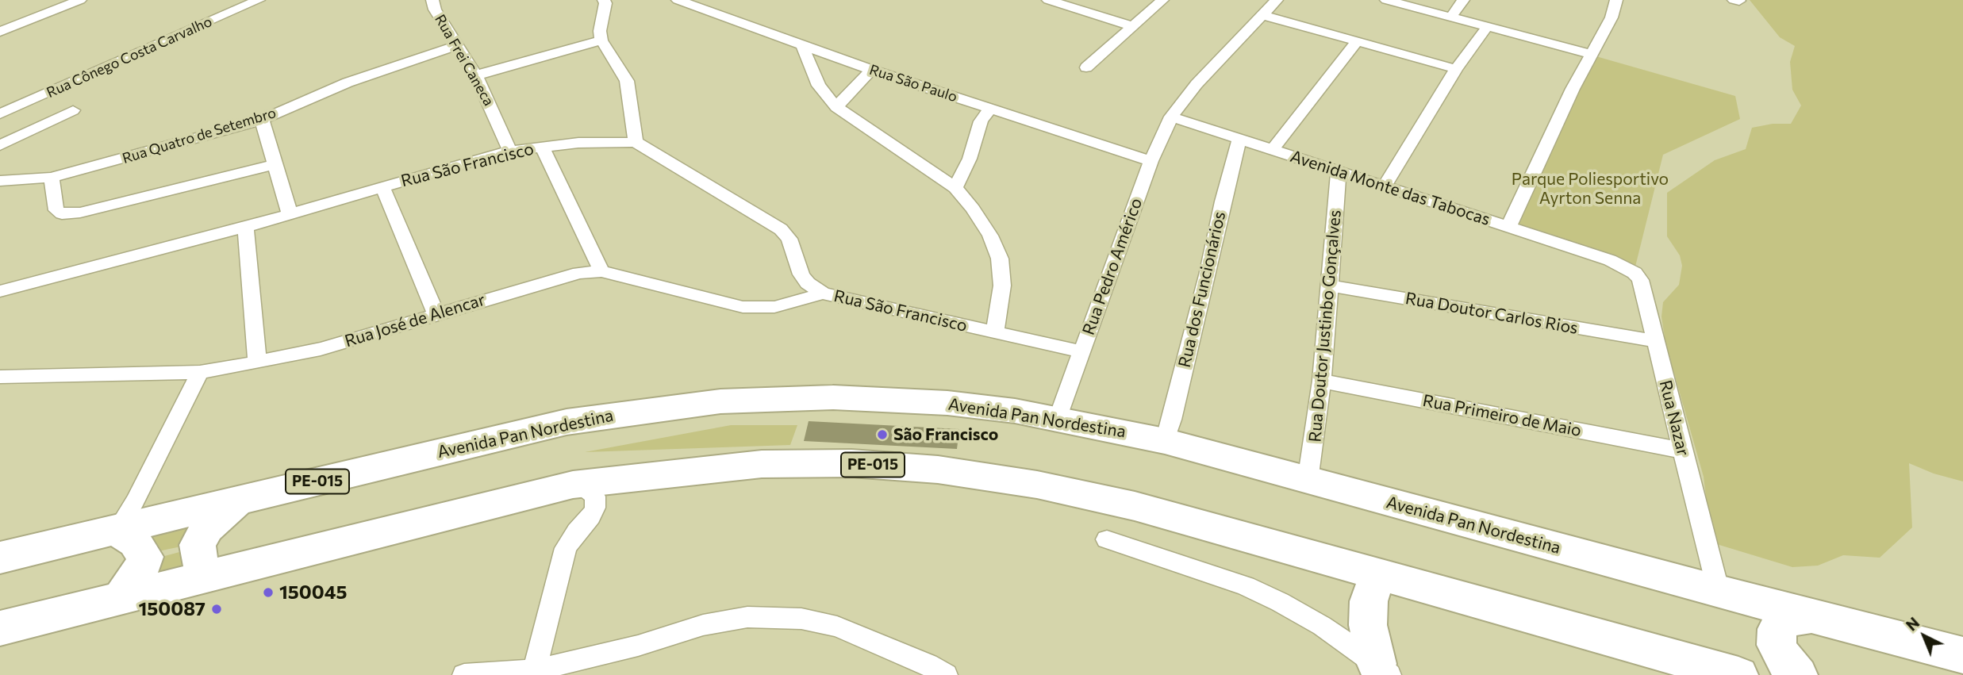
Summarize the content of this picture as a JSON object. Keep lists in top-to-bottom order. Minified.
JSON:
{"streets":{"highway":["Avenida Pan Nordestina","PE-015"],"street":["Rua Cônego Costa Carvalho","Rua Frei Caneca","Rua São Paulo","Rua Quatro de Setembro","Rua São Francisco","Avenida Monte das Tabocas","Rua Pedro Américo","Rua dos Funcionários","Rua Doutor Carlos Rios","Rua José de Alencar","Rua Doutor Justinbo Gonçalves","Rua Primeiro de Maio","Rua Nazar"]},"crossings":[["Rua Frei Caneca","Rua Quatro de Setembro"],["Rua Frei Caneca","Rua São Francisco"],["Rua São Paulo","Rua Pedro Américo"],["Rua São Francisco","Rua Pedro Américo"],["Rua São Francisco","Rua José de Alencar"],["Avenida Monte das Tabocas","Rua Pedro Américo"],["Avenida Monte das Tabocas","Rua dos Funcionários"],["Avenida Monte das Tabocas","Rua Doutor Justinbo Gonçalves"],["Avenida Monte das Tabocas","Rua Nazar"],["Rua Pedro Américo","Avenida Pan Nordestina"],["Rua dos Funcionários","Avenida Pan Nordestina"],["Rua Doutor Carlos Rios","Rua Doutor Justinbo Gonçalves"],["Rua Doutor Carlos Rios","Rua Nazar"],["Rua Doutor Justinbo Gonçalves","Rua Primeiro de Maio"],["Rua Doutor Justinbo Gonçalves","Avenida Pan Nordestina"],["Rua Primeiro de Maio","Rua Nazar"],["Avenida Pan Nordestina","Rua Nazar"]],"parks":["Parque Poliesportivo Ayrton Senna"],"places":["São Francisco","150045","150087"],"north":"top left"}
